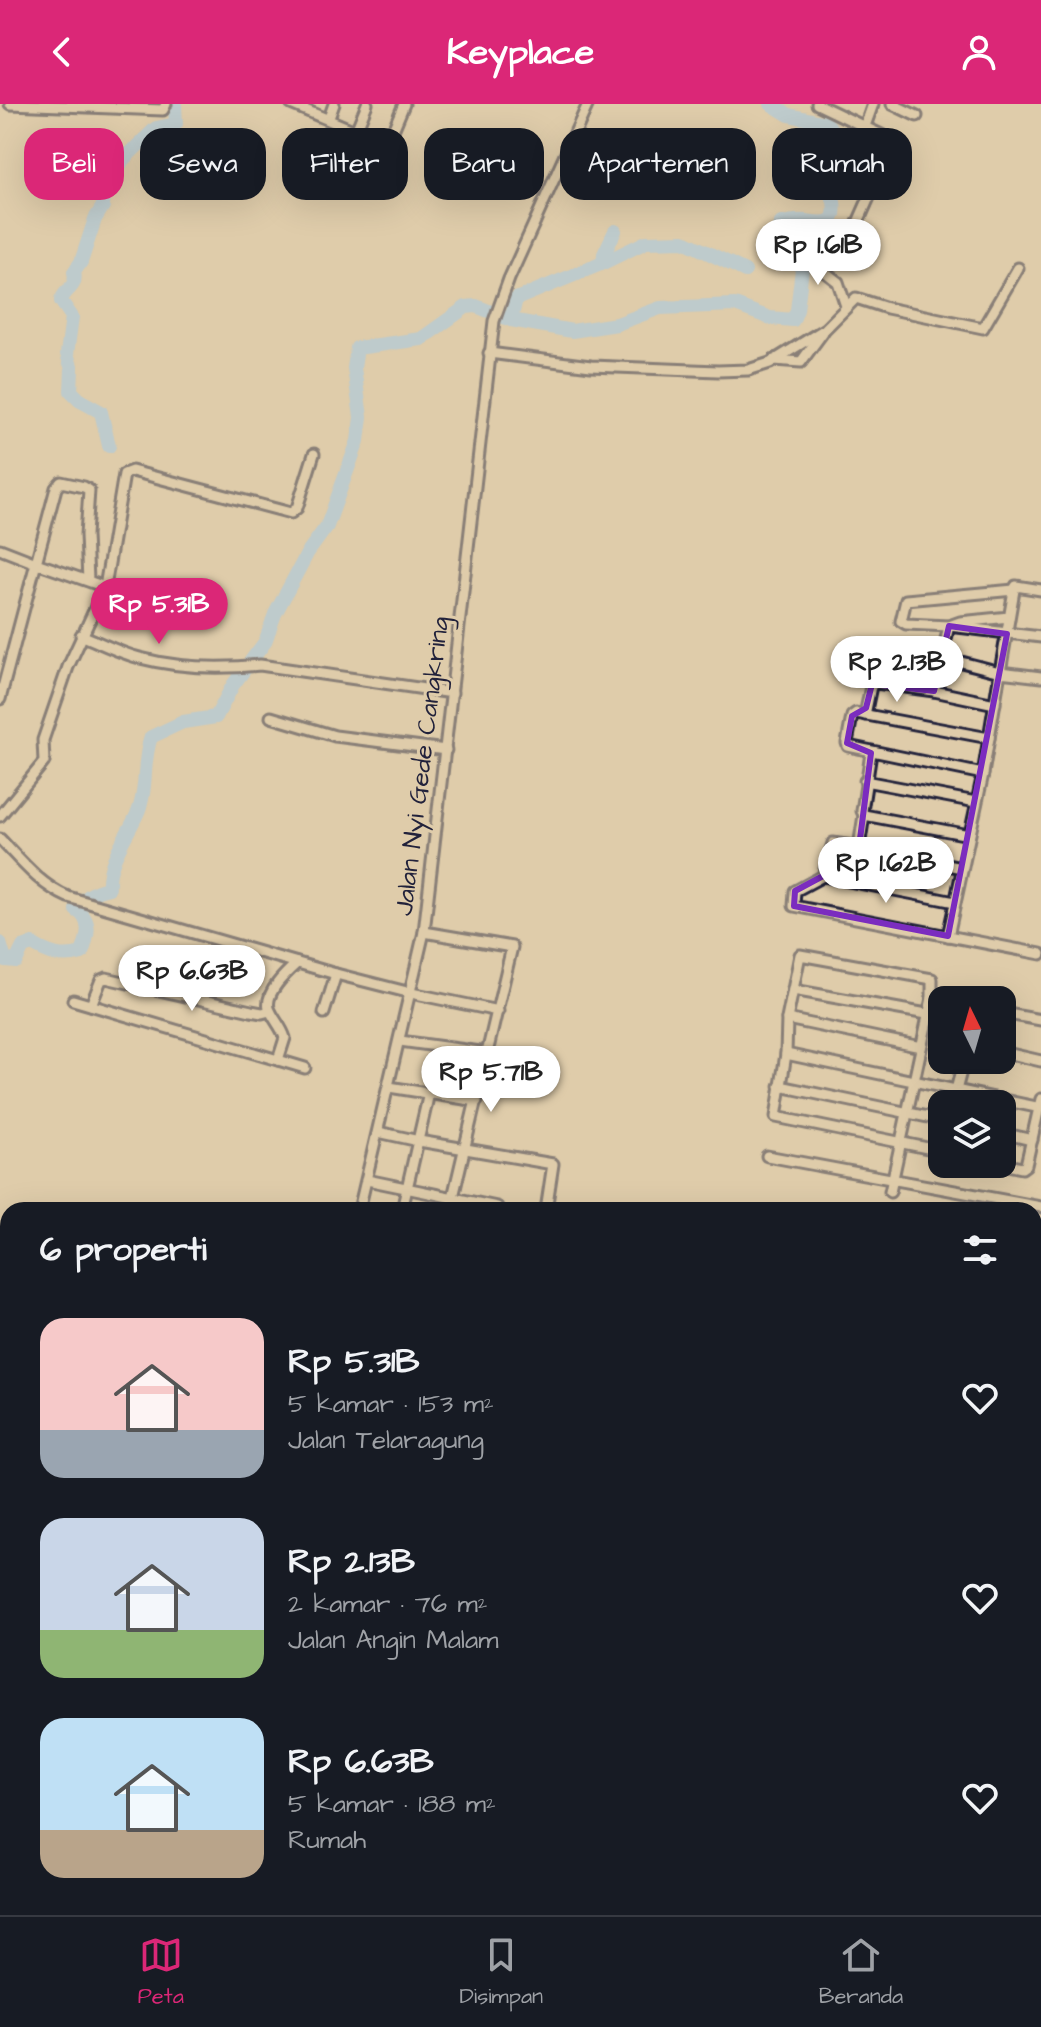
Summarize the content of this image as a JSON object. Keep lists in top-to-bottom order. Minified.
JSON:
{"streets":{"street":["Jalan Nyi Gede Cangkring"]},"north":"top","page":{"header":"Keyplace","chip":["Beli","Sewa","Filter","Baru","Apartemen","Rumah"],"price":["Rp 1.61B","Rp 5.31B","Rp 2.13B","Rp 1.62B","Rp 6.63B","Rp 5.71B"],"heading":"6 properti","list":[{"name":"Rp 5.31B","note":"5 kamar · 153 m² · Jalan Telaragung"},{"name":"Rp 2.13B","note":"2 kamar · 76 m² · Jalan Angin Malam"},{"name":"Rp 6.63B","note":"5 kamar · 188 m² · Rumah"}],"tabs":["Peta","Disimpan","Beranda"]}}
